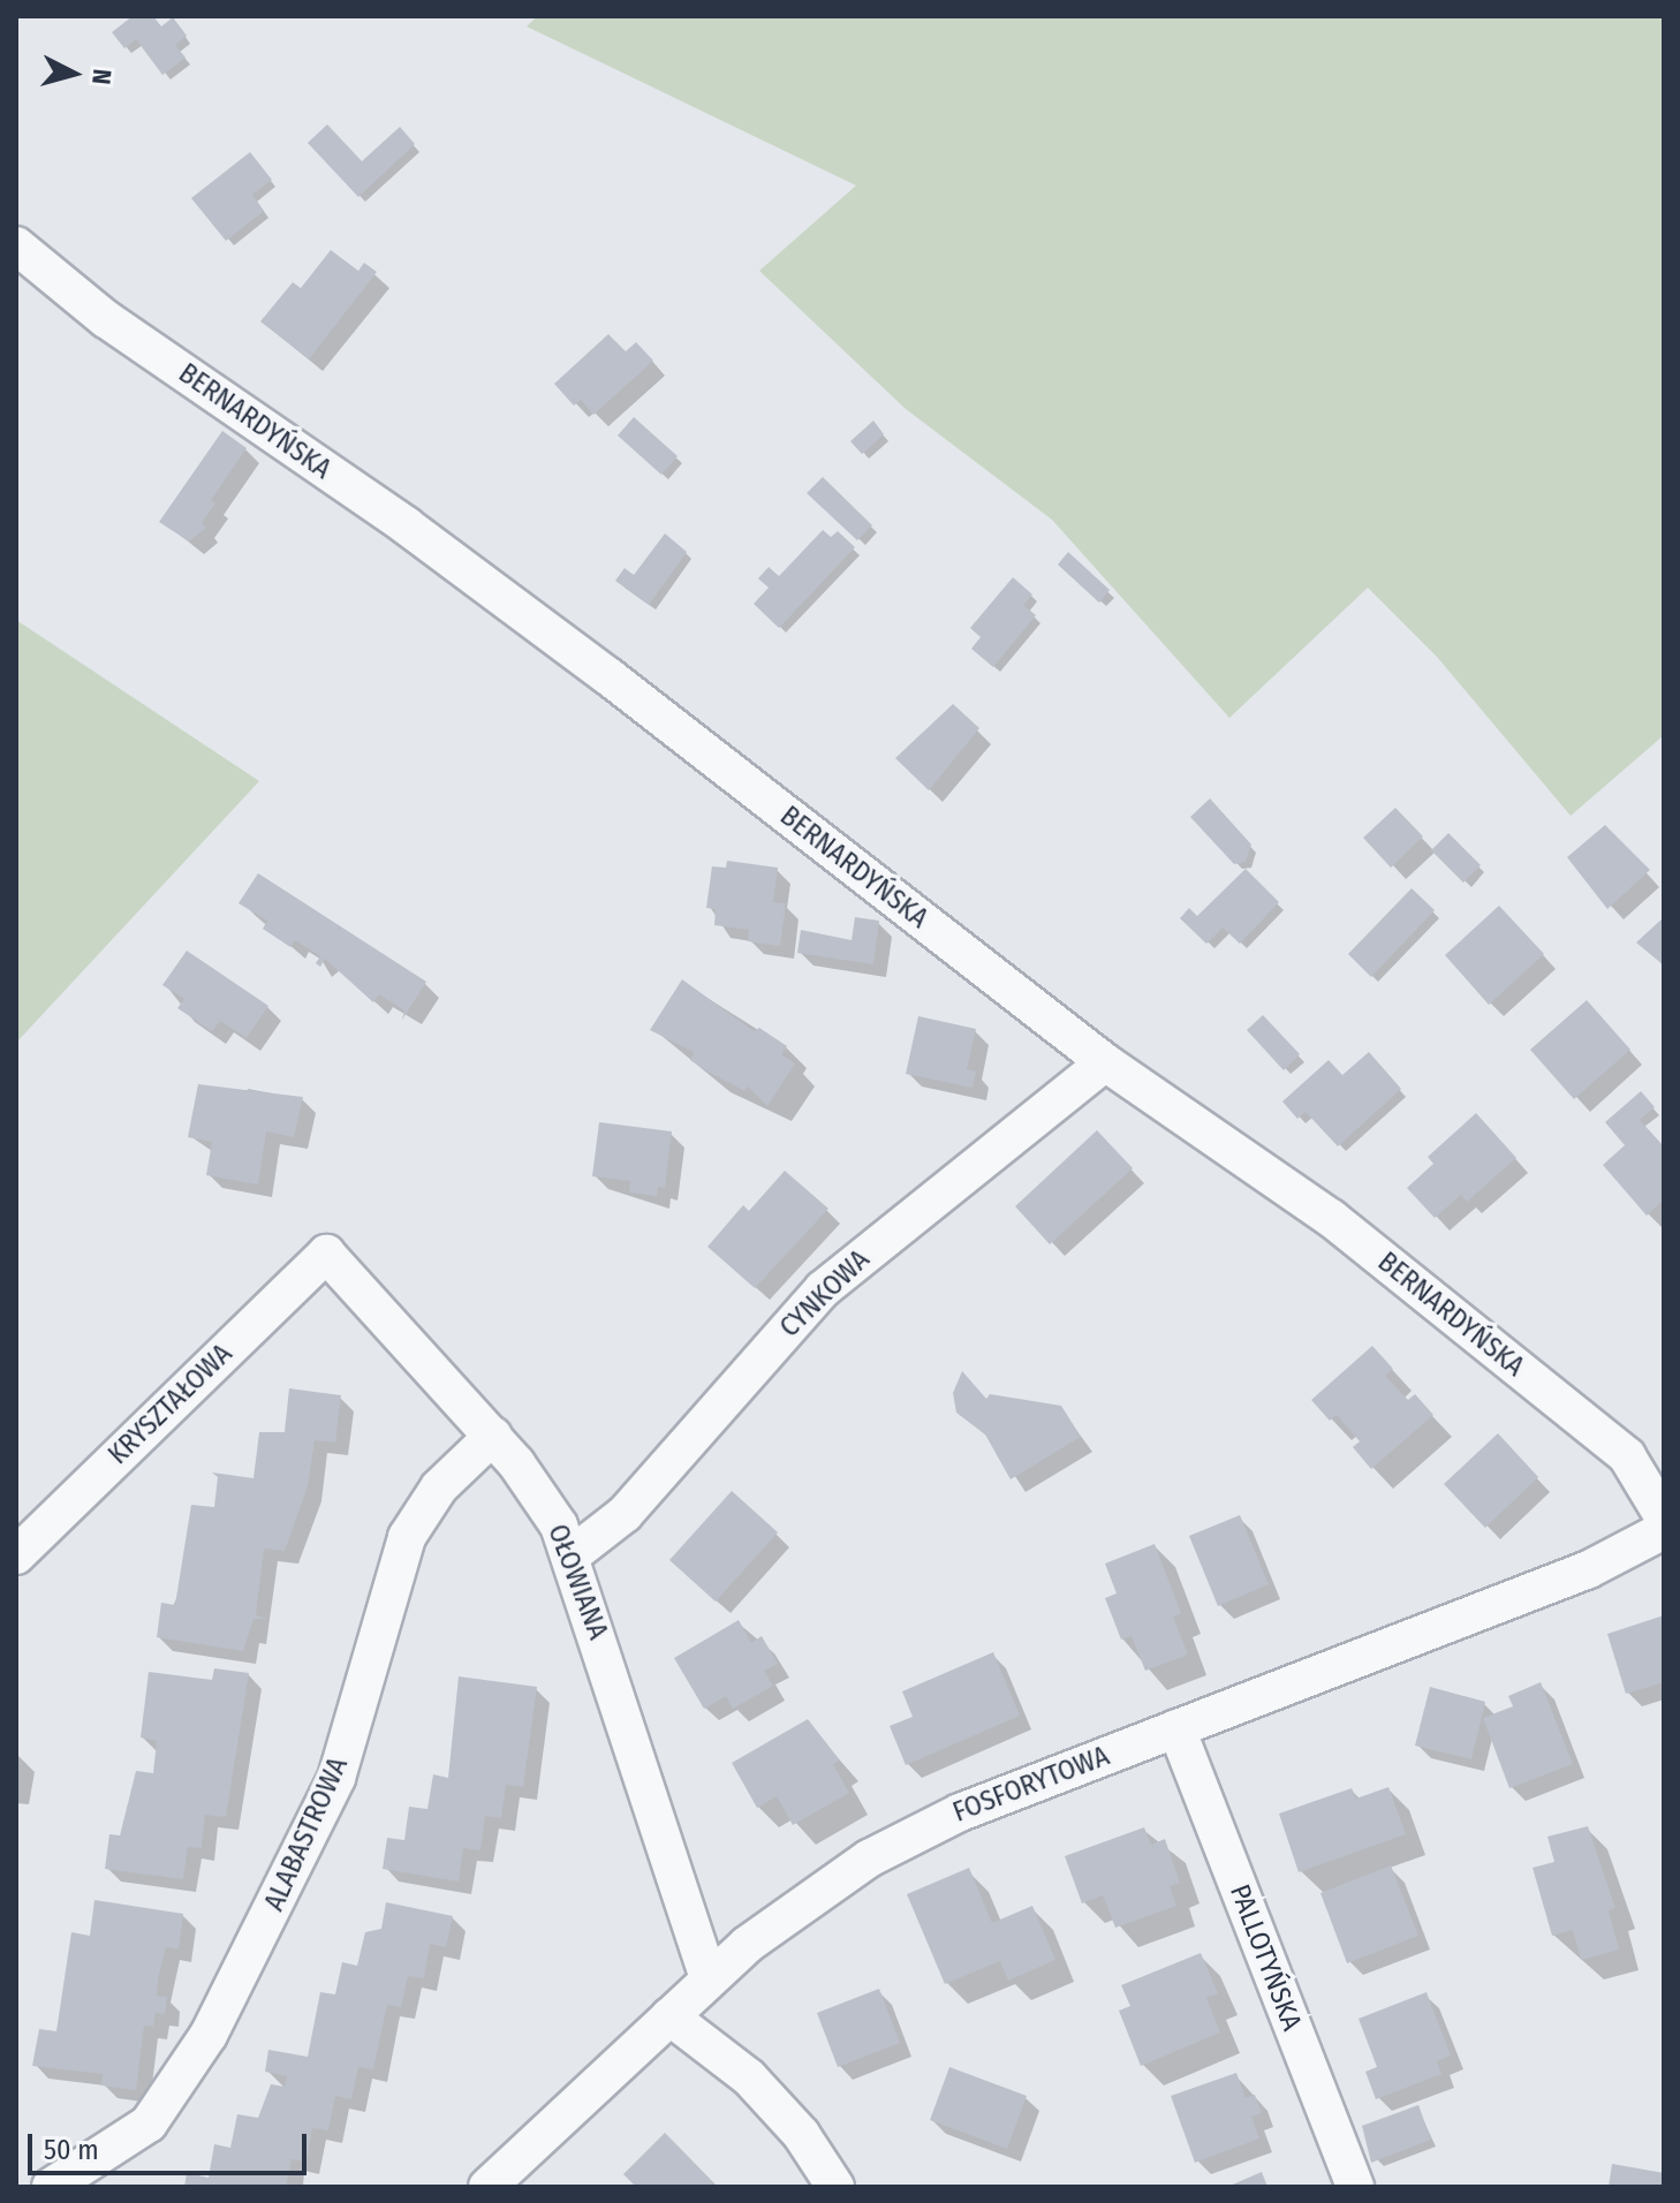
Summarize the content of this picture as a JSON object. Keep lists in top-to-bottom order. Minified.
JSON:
{"streets":{"street":["BERNARDYŃSKA","CYNKOWA","KRYSZTAŁOWA","OŁOWIANA","FOSFORYTOWA","ALABASTROWA","PALLOTYŃSKA"]},"crossings":[["BERNARDYŃSKA","CYNKOWA"],["CYNKOWA","OŁOWIANA"],["KRYSZTAŁOWA","OŁOWIANA"],["OŁOWIANA","FOSFORYTOWA"],["OŁOWIANA","ALABASTROWA"],["FOSFORYTOWA","PALLOTYŃSKA"]],"scale_bar":"50 m","north":"right"}
